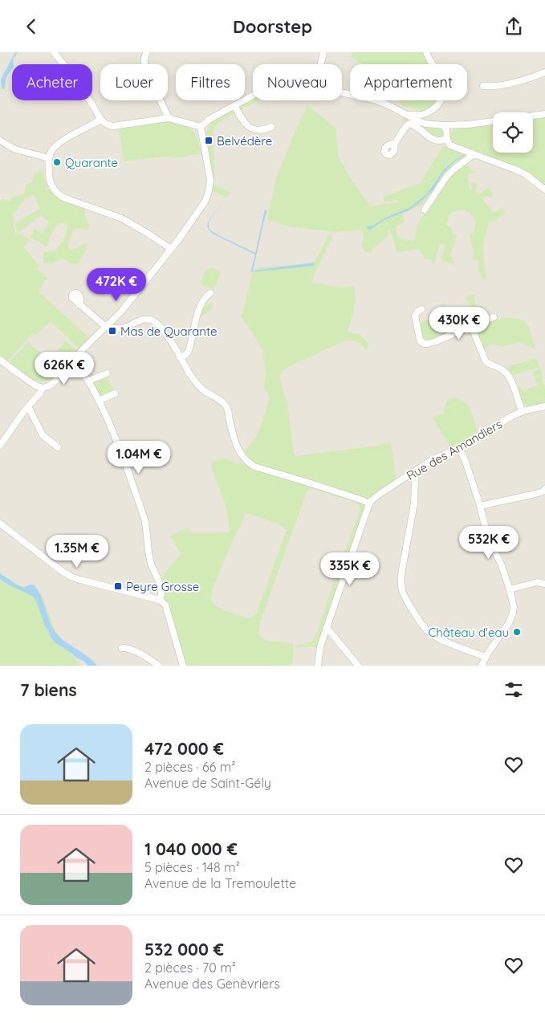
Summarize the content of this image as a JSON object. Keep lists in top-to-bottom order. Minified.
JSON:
{"streets":{"street":["Rue des Amandiers"]},"places":{"transit":["Belvédère","Mas de Quarante","Peyre Grosse"],"other":["Quarante","Château d'eau"]},"page":{"header":"Doorstep","chip":["Acheter","Louer","Filtres","Nouveau","Appartement"],"price":["472K €","430K €","626K €","1.04M €","532K €","1.35M €","335K €"],"heading":"7 biens","list":[{"name":"472 000 €","note":"2 pièces · 66 m² · Avenue de Saint-Gély"},{"name":"1 040 000 €","note":"5 pièces · 148 m² · Avenue de la Tremoulette"},{"name":"532 000 €","note":"2 pièces · 70 m² · Avenue des Genèvriers"}]}}
